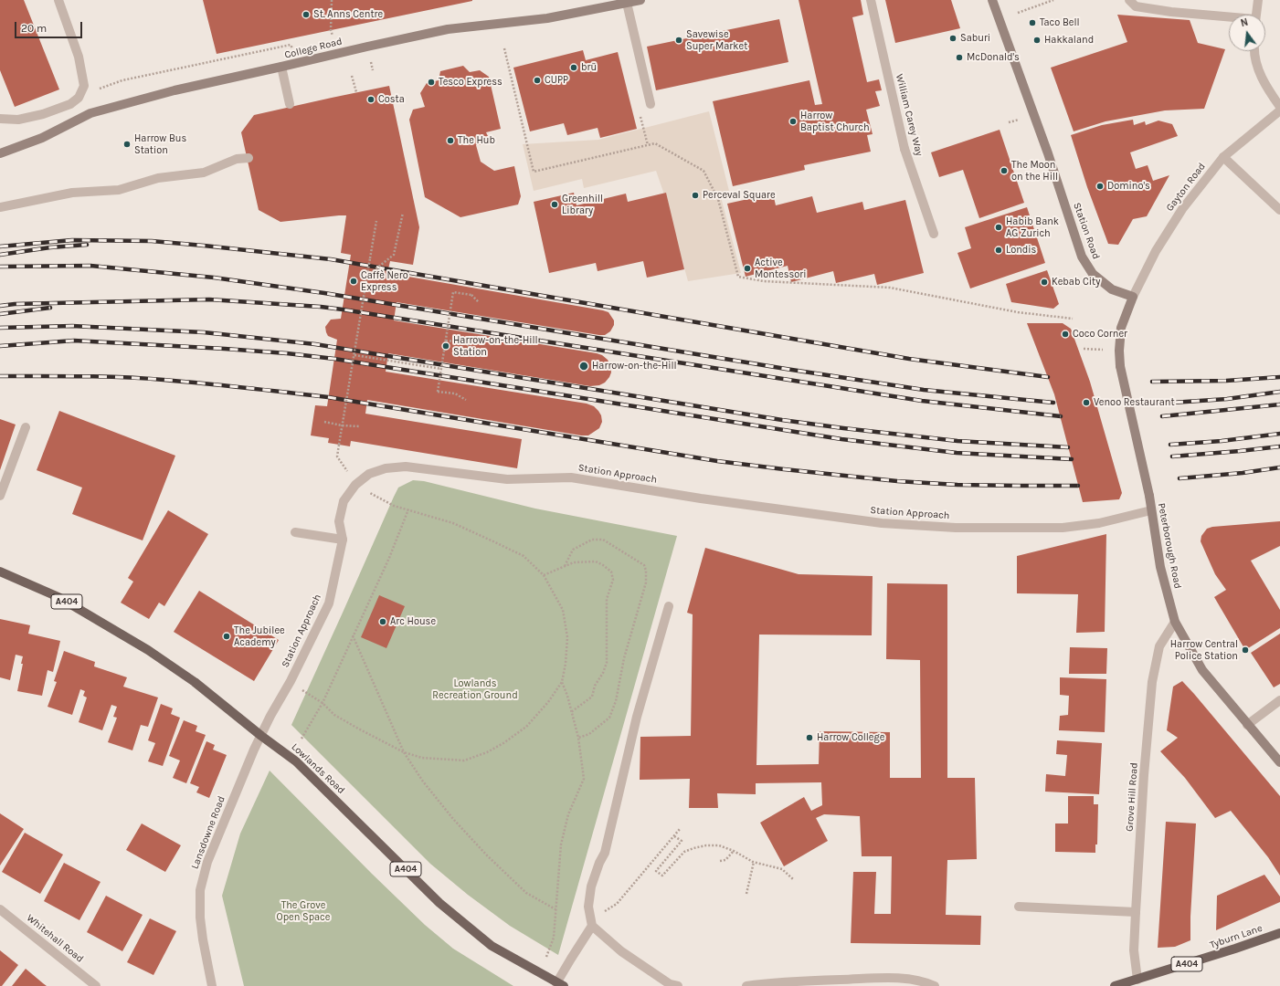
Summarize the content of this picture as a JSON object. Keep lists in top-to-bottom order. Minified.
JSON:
{"streets":{"main road":["College Road","Station Road","Peterborough Road","A404","Lowlands Road","Tyburn Lane"],"street":["William Carey Way","Gayton Road","Station Approach","Grove Hill Road","Lansdowne Road","Whitehall Road"]},"crossings":[["Gayton Road","Station Road"],["Gayton Road","Peterborough Road"],["Station Road","Peterborough Road"],["Station Approach","Peterborough Road"],["Station Approach","Lowlands Road"],["Station Approach","Lansdowne Road"],["Peterborough Road","Grove Hill Road"],["Lowlands Road","Lansdowne Road"],["Grove Hill Road","Tyburn Lane"]],"parks":["Lowlands Recreation Ground","The Grove Open Space"],"places":["St. Anns Centre","Taco Bell","Saburi","Savewise Super Market","Hakkaland","McDonald's","brü","CUPP","Tesco Express","Costa","Harrow Baptist Church","The Hub","Harrow Bus Station","The Moon on the Hill","Domino's","Perceval Square","Greenhill Library","Habib Bank AG Zurich","Londis","Active Montessori","Caffè Nero Express","Kebab City","Coco Corner","Harrow-on-the-Hill Station","Harrow-on-the-Hill","Venoo Restaurant","Arc House","The Jubilee Academy","Harrow Central Police Station","Harrow College"],"scale_bar":"20 m","north":"top"}
